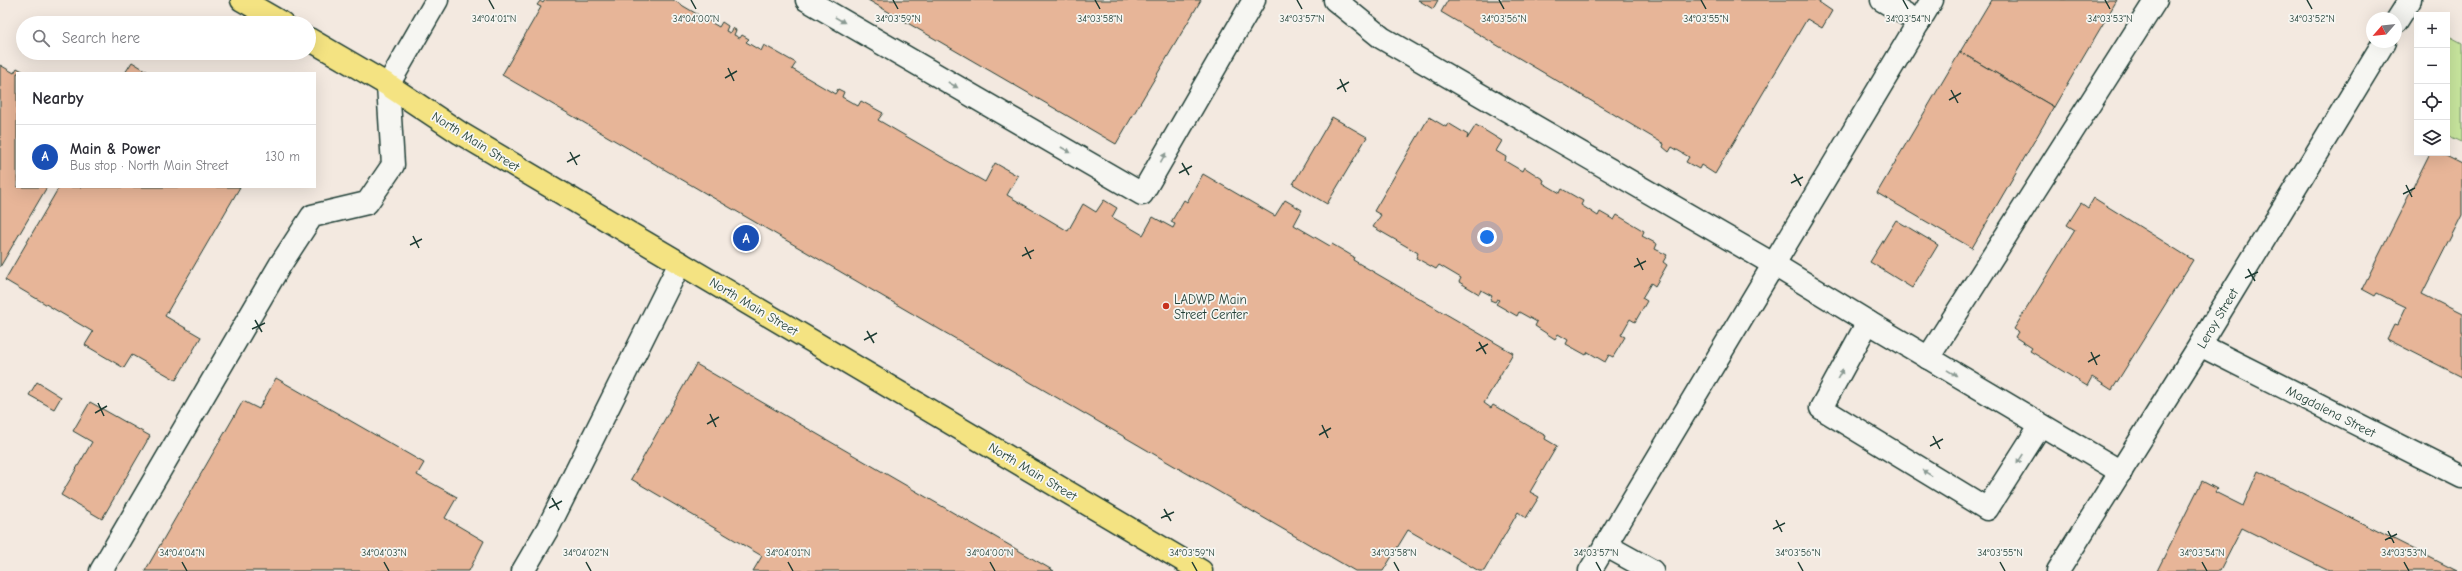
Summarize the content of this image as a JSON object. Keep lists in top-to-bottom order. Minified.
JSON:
{"streets":{"main road":["North Main Street"],"street":["Leroy Street","Magdalena Street"]},"crossings":[["Leroy Street","Magdalena Street"]],"places":["LADWP Main Street Center"],"north":"bottom left","page":{"map_buttons":["+","−"],"search":"Search here","heading":"Nearby","list":[{"mark":"A","name":"Main & Power","note":"Bus stop · North Main Street","value":"130 m"}],"pins":"A"},"coordinates":["34°04'00\"N","34°03'57\"N","34°03'56\"N","34°03'53\"N","34°03'52\"N","34°04'01\"N","34°03'59\"N","34°03'58\"N","34°03'55\"N","34°03'54\"N","34°04'04\"N","34°04'03\"N","34°04'02\"N"]}
